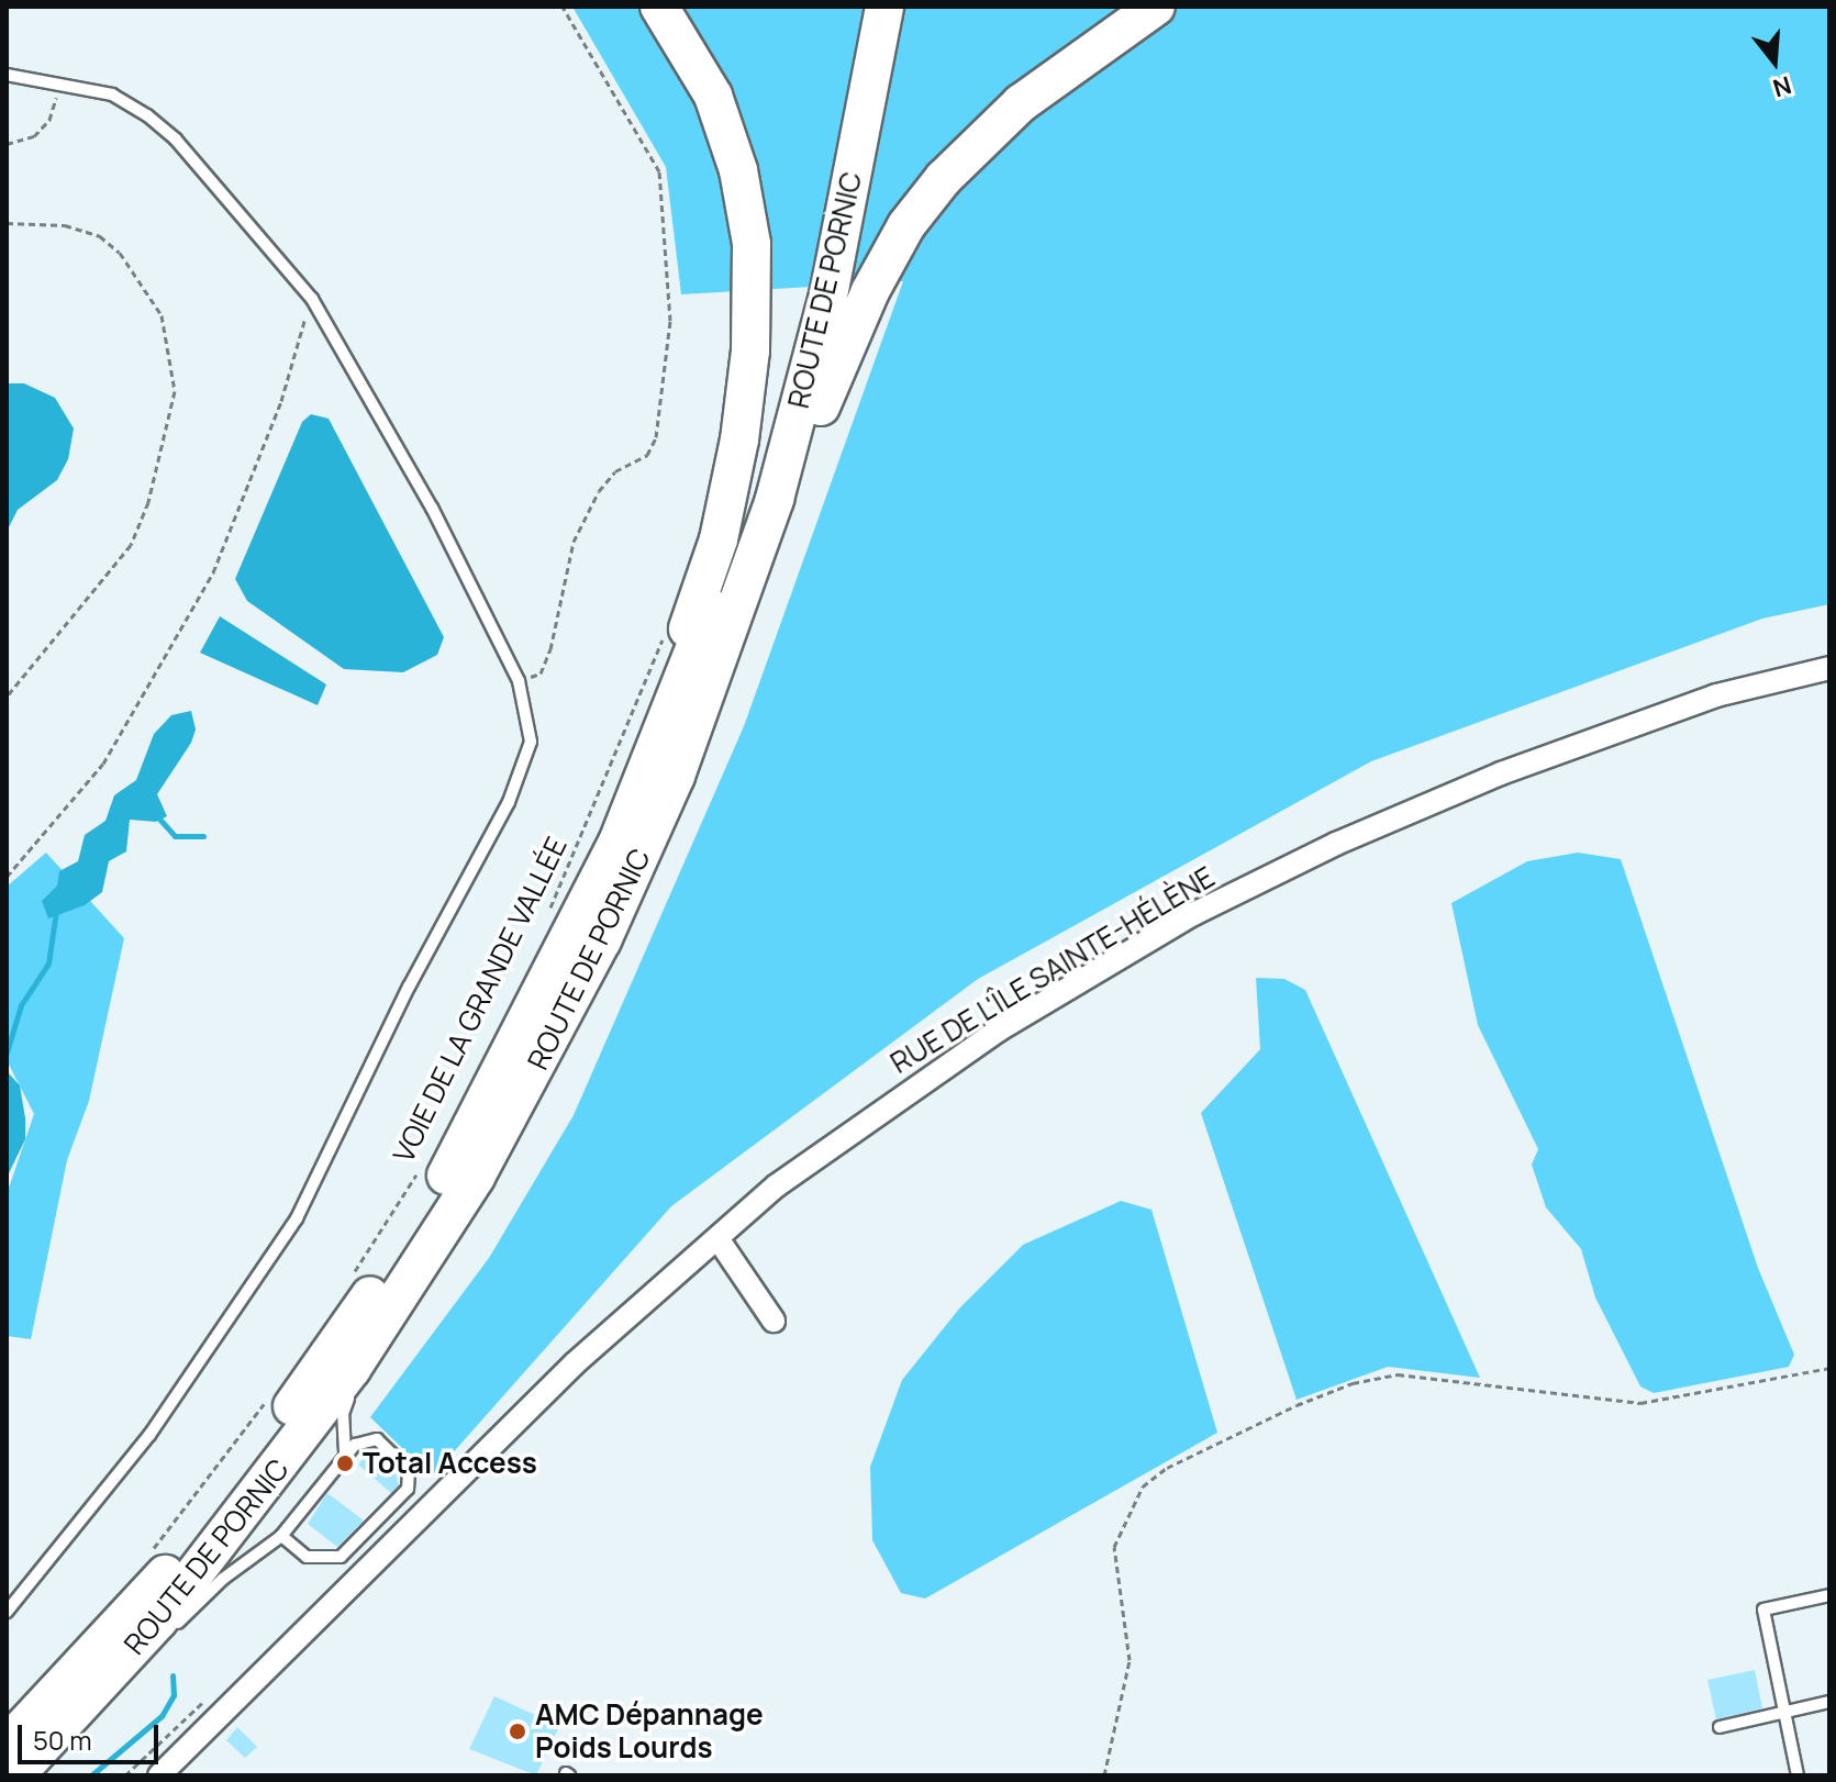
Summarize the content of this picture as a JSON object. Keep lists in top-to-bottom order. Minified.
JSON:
{"streets":{"highway":["ROUTE DE PORNIC"],"street":["RUE DE L'ÎLE SAINTE-HÉLÈNE"],"path":["VOIE DE LA GRANDE VALLÉE"]},"places":["Total Access","AMC Dépannage Poids Lourds"],"scale_bar":"50 m","north":"bottom"}
